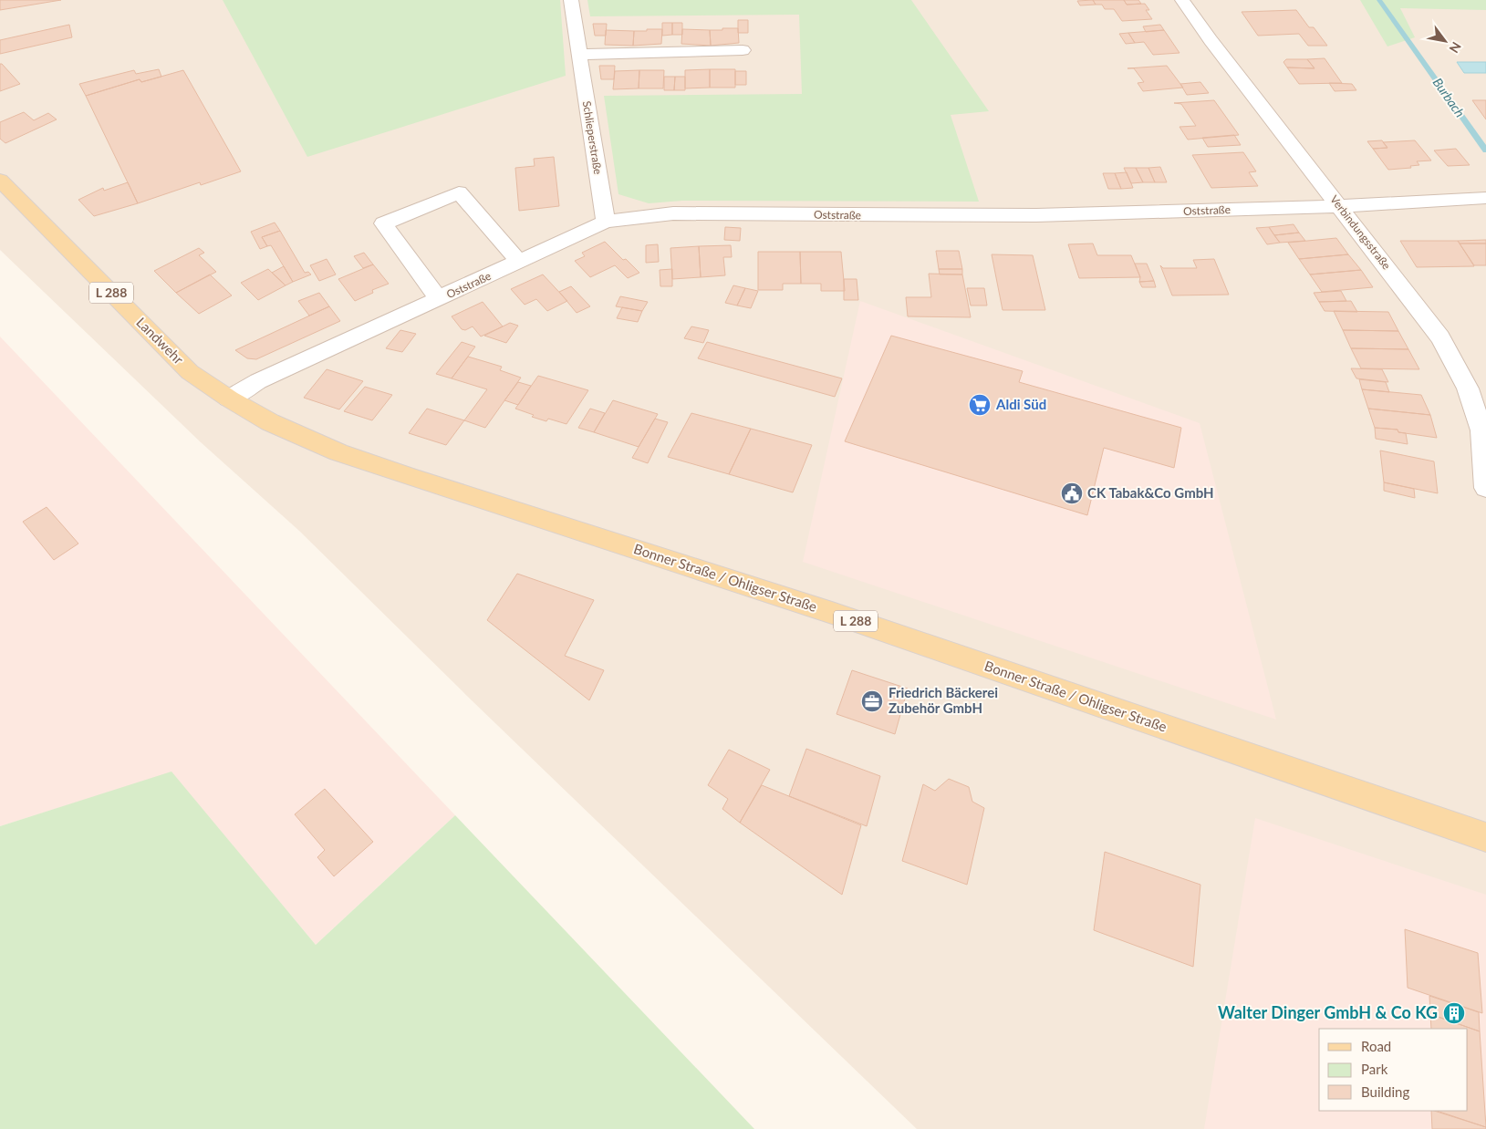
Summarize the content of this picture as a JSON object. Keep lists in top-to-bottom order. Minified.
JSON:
{"streets":{"main road":["L 288","Landwehr","Bonner Straße / Ohligser Straße"],"street":["Schlieperstraße","Oststraße","Verbindungsstraße"]},"crossings":[["Schlieperstraße","Oststraße"],["Oststraße","Verbindungsstraße"],["Oststraße","Landwehr"],["Oststraße","Bonner Straße / Ohligser Straße"],["Landwehr","Bonner Straße / Ohligser Straße"]],"water":["Burbach"],"places":{"supermarket":["Aldi Süd"],"public building":["CK Tabak&Co GmbH"],"office":["Friedrich Bäckerei Zubehör GmbH"],"building":["Walter Dinger GmbH & Co KG"]},"legend":["Road","Park","Building"],"north":"bottom right"}
